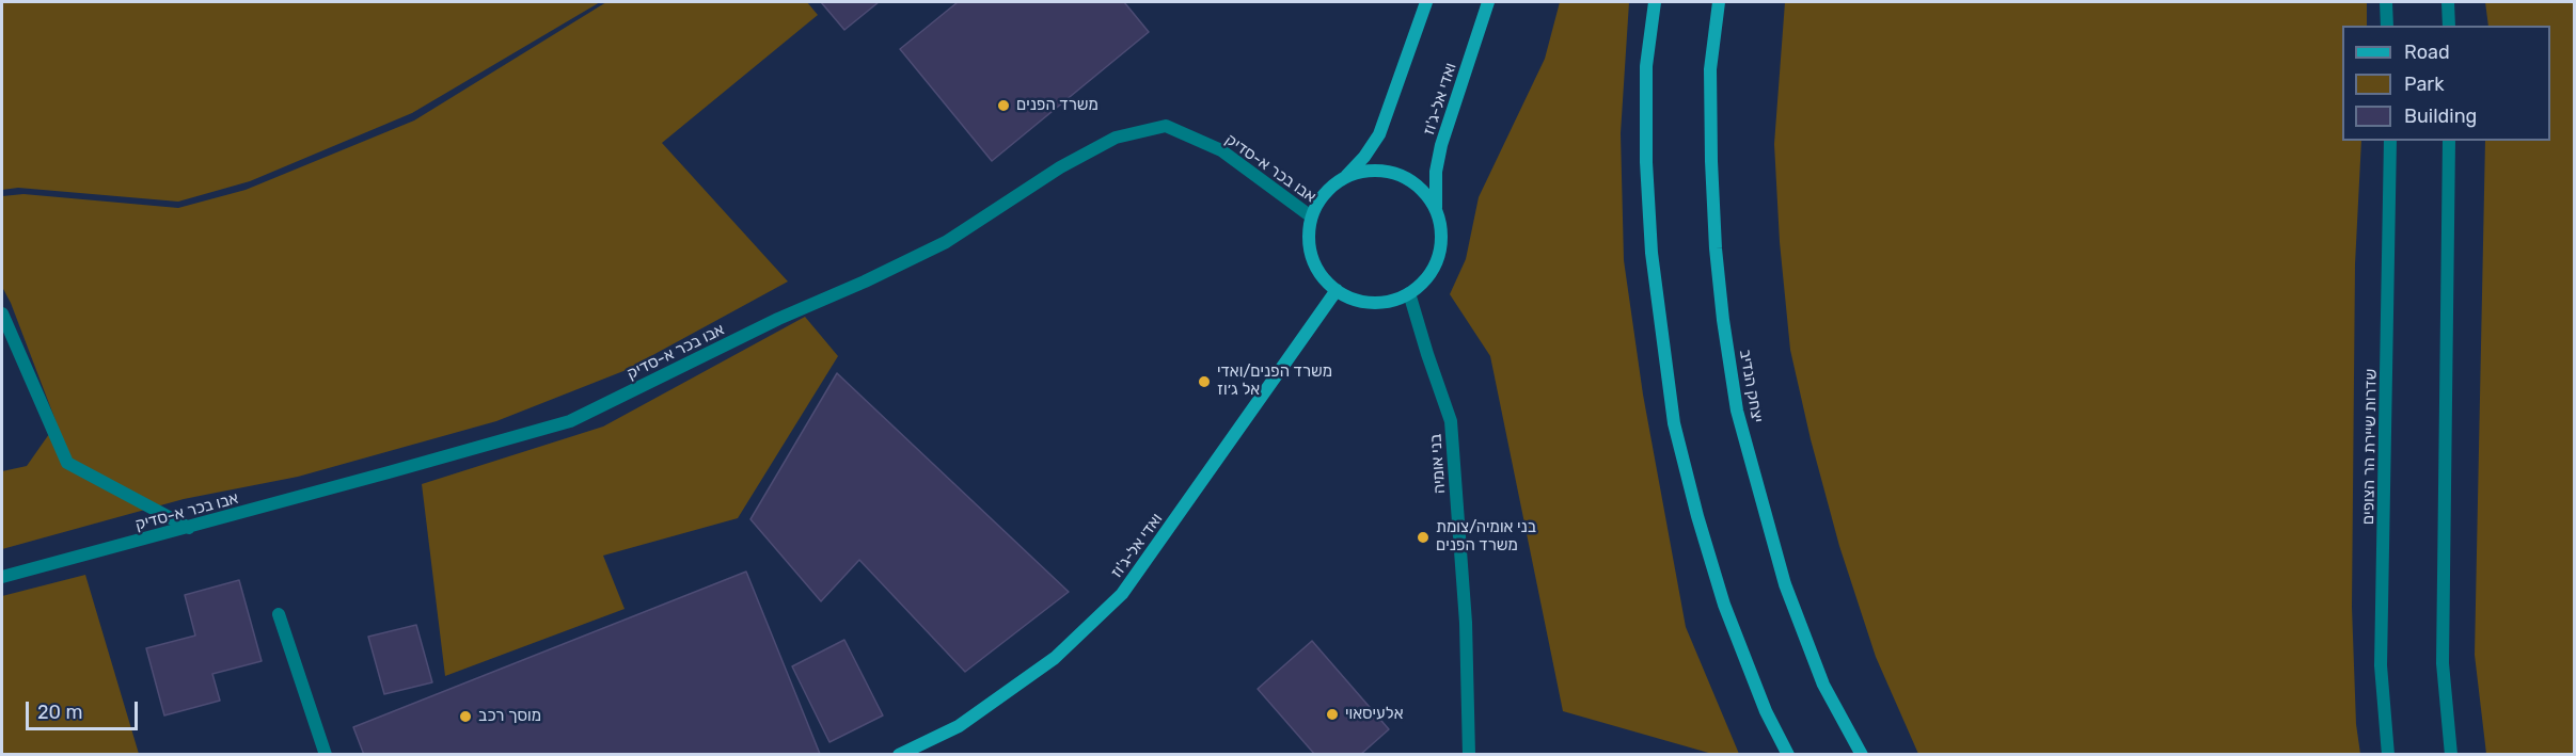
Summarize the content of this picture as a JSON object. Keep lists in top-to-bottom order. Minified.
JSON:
{"streets":{"main road":["ואדי אל-ג'וז","יצחק הנדיב"],"street":["אבו בכר א-סדיק","שדרות שיירת הר הצופים","בני אומיה"]},"crossings":[["ואדי אל-ג'וז","אבו בכר א-סדיק"],["ואדי אל-ג'וז","בני אומיה"],["אבו בכר א-סדיק","בני אומיה"]],"places":["משרד הפנים","משרד הפנים/ואדי אל ג׳וז","בני אומיה/צומת משרד הפנים","אלעיסאוי","מוסך רכב"],"legend":["Road","Park","Building"],"scale_bar":"20 m"}
